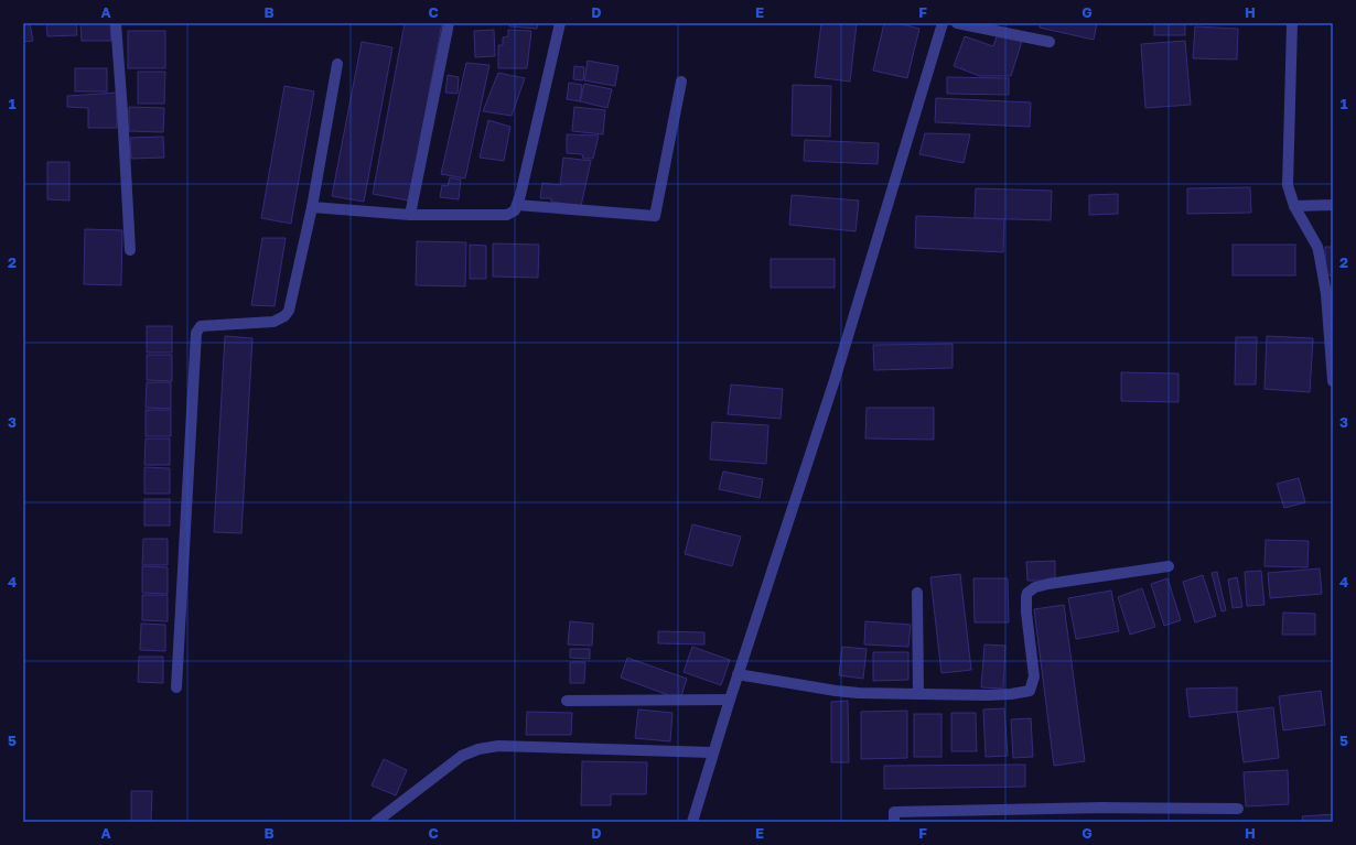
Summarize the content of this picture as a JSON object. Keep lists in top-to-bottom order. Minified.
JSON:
{"grid":{"columns":["A","B","C","D","E","F","G","H"],"rows":["1","2","3","4","5"]}}
